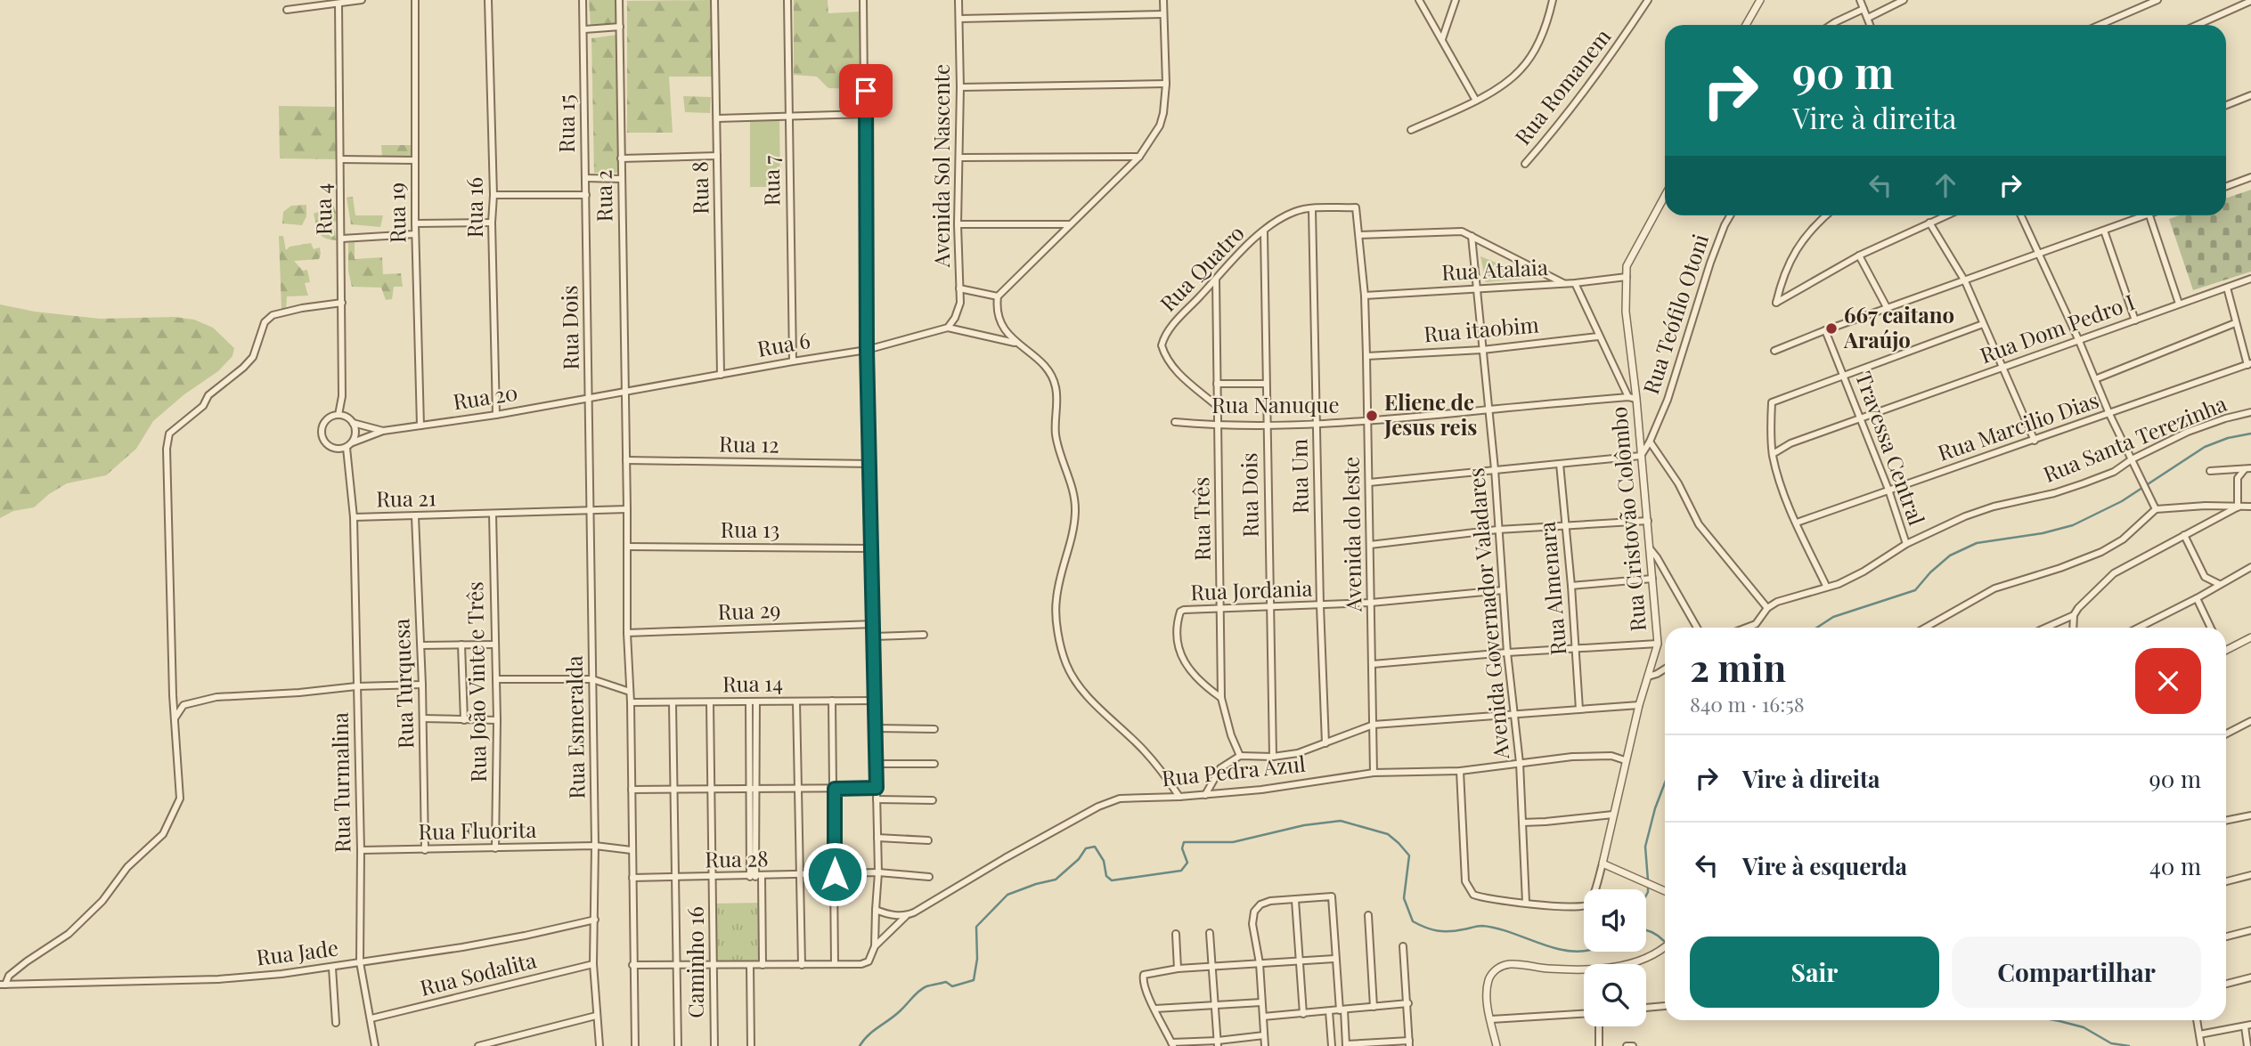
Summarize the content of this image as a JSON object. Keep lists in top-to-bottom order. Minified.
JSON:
{"streets":{"street":["Rua Romanem","Rua 15","Avenida Sol Nascente","Rua 7","Rua 8","Rua 2","Rua 16","Rua 4","Rua 19","Rua Quatro","Rua Atalaia","Rua Teófilo Otoni","Rua Dois","Rua Dom Pedro I","Rua itaobim","Rua 6","Rua 20","Rua Nanuque","Rua Marcilio Dias","Rua Santa Terezinha","Rua 12","Travessa Central","Rua Um","Rua 21","Rua Três","Rua Cristovão Colômbo","Rua 13","Avenida do leste","Rua Almenara","Rua Jordania","Rua 29","Avenida Governador Valadares","Rua João Vinte e Três","Rua Turquesa","Rua 14","Rua Esmeralda","Rua Pedra Azul","Rua Turmalina","Rua Fluorita","Rua 28","Rua Jade","Caminho 16","Rua Sodalita"]},"crossings":[["Rua 15","Rua Dois"],["Avenida Sol Nascente","Rua 6"],["Rua 7","Rua 6"],["Rua 8","Rua 6"],["Rua 2","Rua 6"],["Rua 2","Rua 20"],["Rua 2","Rua 12"],["Rua 2","Rua 21"],["Rua 2","Rua 13"],["Rua 2","Rua 29"],["Rua 2","Rua 14"],["Rua 2","Rua Fluorita"],["Rua 2","Rua 28"],["Rua 16","Rua 20"],["Rua 4","Rua 20"],["Rua 4","Rua 21"],["Rua 19","Rua 20"],["Rua Quatro","Rua Dois"],["Rua Quatro","Rua Um"],["Rua Quatro","Rua Três"],["Rua Quatro","Avenida do leste"],["Rua Atalaia","Rua Cristovão Colômbo"],["Rua Atalaia","Avenida do leste"],["Rua Atalaia","Avenida Governador Valadares"],["Rua Teófilo Otoni","Rua Cristovão Colômbo"],["Rua Dois","Rua 20"],["Rua Dois","Rua Nanuque"],["Rua Dois","Rua Jordania"],["Rua Dois","Rua Esmeralda"],["Rua Dom Pedro I","Travessa Central"],["Rua itaobim","Avenida do leste"],["Rua itaobim","Avenida Governador Valadares"],["Rua 6","Rua 20"],["Rua 20","Rua 21"],["Rua Nanuque","Rua Um"],["Rua Nanuque","Rua Três"],["Rua Nanuque","Rua Cristovão Colômbo"],["Rua Nanuque","Avenida do leste"],["Rua Nanuque","Avenida Governador Valadares"],["Rua Marcilio Dias","Travessa Central"],["Rua Santa Terezinha","Travessa Central"],["Rua Um","Rua Jordania"],["Rua 21","Rua João Vinte e Três"],["Rua 21","Rua Turquesa"],["Rua 21","Rua Esmeralda"],["Rua 21","Rua Turmalina"],["Rua Três","Rua Jordania"],["Rua Cristovão Colômbo","Rua Pedra Azul"],["Avenida do leste","Rua Jordania"],["Avenida do leste","Rua Pedra Azul"],["Rua Jordania","Avenida Governador Valadares"],["Avenida Governador Valadares","Rua Pedra Azul"],["Rua João Vinte e Três","Rua Fluorita"],["Rua Turquesa","Rua Fluorita"],["Rua 14","Caminho 16"],["Rua Esmeralda","Rua Fluorita"],["Rua Esmeralda","Rua Jade"],["Rua Esmeralda","Rua Sodalita"],["Rua Turmalina","Rua Fluorita"],["Rua Turmalina","Rua Jade"],["Rua Turmalina","Rua Sodalita"],["Rua 28","Caminho 16"]],"places":["667 caitano Araújo","Eliene de Jesus reis"],"page":{"turn":["90 m","Vire à direita"],"heading":["2 min","840 m · 16:58"],"list":[{"name":"Vire à direita","value":"90 m"},{"name":"Vire à esquerda","value":"40 m"}],"buttons":["Sair","Compartilhar"]}}
